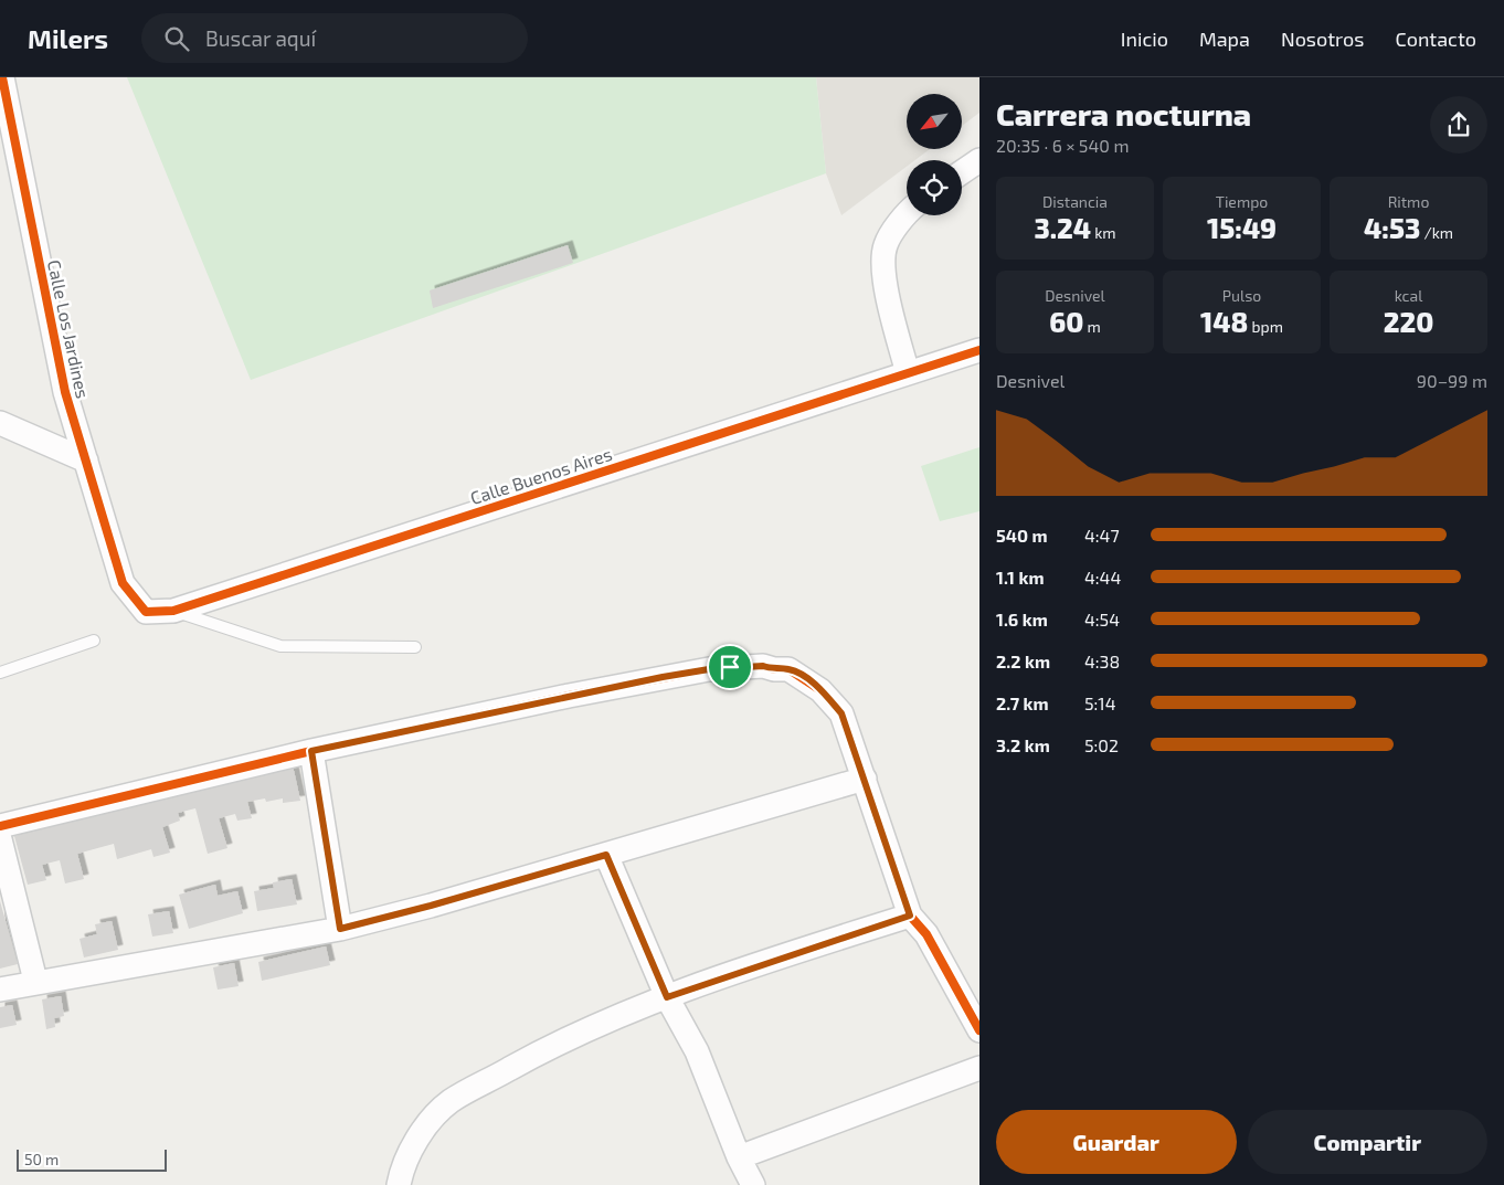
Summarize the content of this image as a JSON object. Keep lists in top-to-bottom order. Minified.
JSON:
{"streets":{"street":["Calle Los Jardines","Calle Buenos Aires"]},"crossings":[["Calle Los Jardines","Calle Buenos Aires"]],"scale_bar":"50 m","north":"bottom left","page":{"header":"Milers","search":"Buscar aquí","nav":["Inicio","Mapa","Nosotros","Contacto"],"heading":["Carrera nocturna","20:35 · 6 × 540 m"],"stats":[["Distancia","3.24 km"],["Tiempo","15:49"],["Ritmo","4:53 /km"],["Desnivel","60 m"],["Pulso","148 bpm"],["kcal","220"]],"chart":["Desnivel","90–99 m"],"list":[{"name":"540 m","note":"4:47"},{"name":"1.1 km","note":"4:44"},{"name":"1.6 km","note":"4:54"},{"name":"2.2 km","note":"4:38"},{"name":"2.7 km","note":"5:14"},{"name":"3.2 km","note":"5:02"}],"buttons":["Guardar","Compartir"],"scale":"50 m"}}
